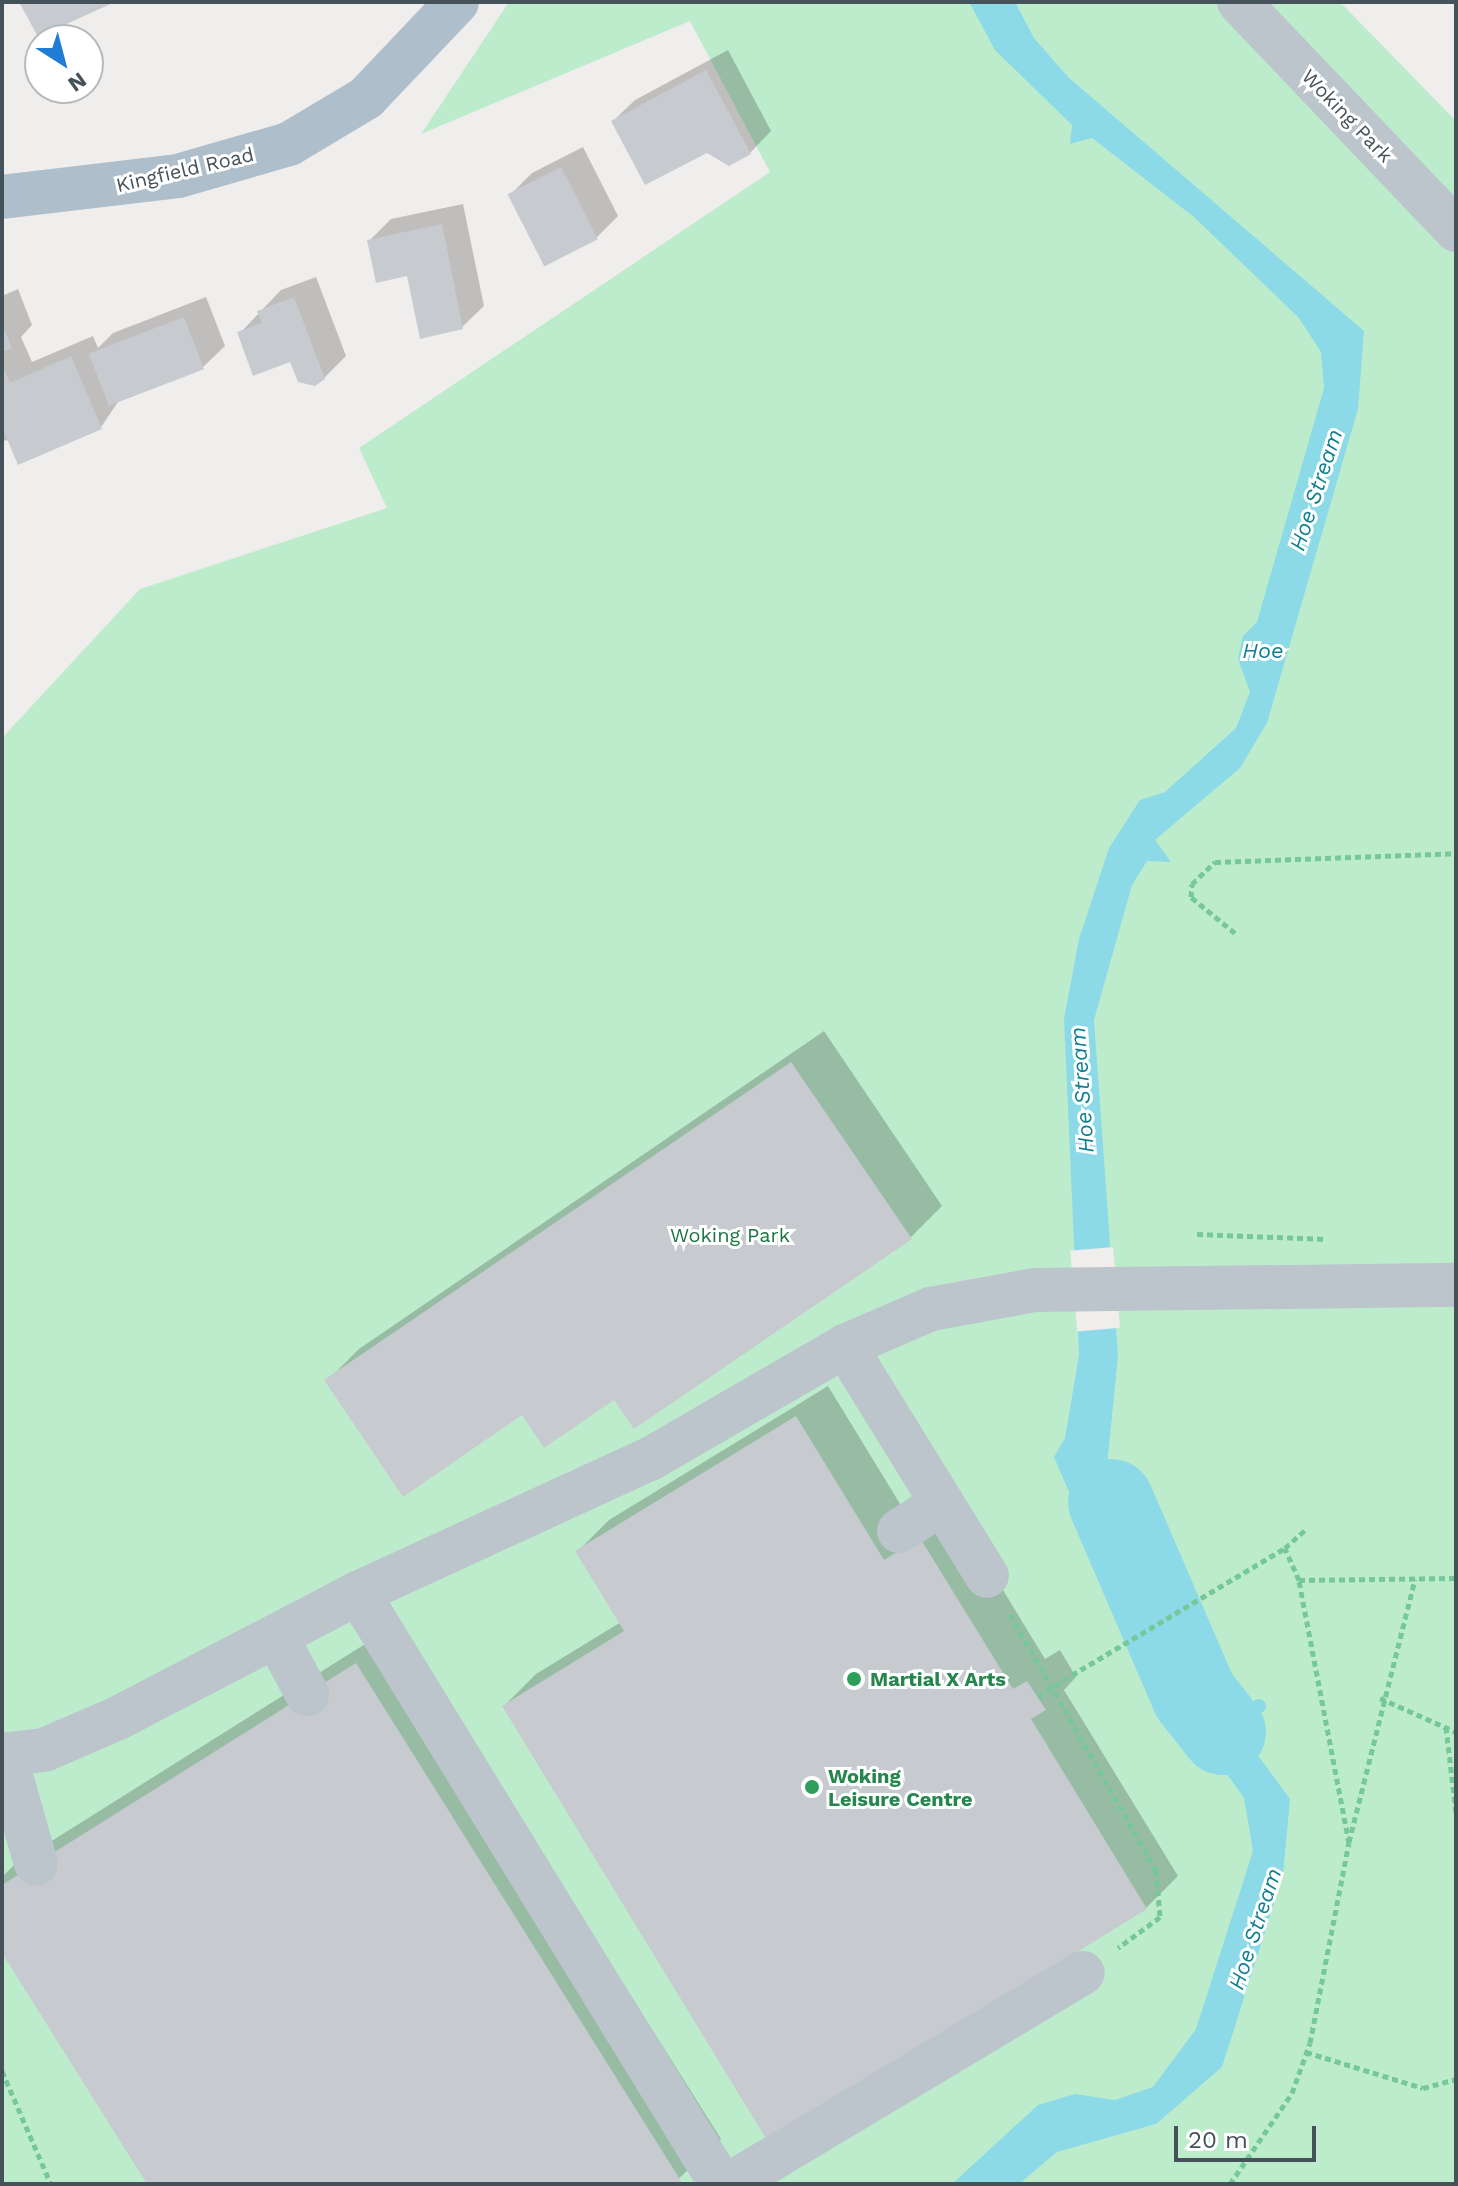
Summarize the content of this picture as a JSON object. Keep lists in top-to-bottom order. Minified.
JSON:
{"streets":{"main road":["Kingfield Road"],"lane":["Woking Park"]},"water":["Hoe Stream","Hoe"],"parks":["Woking Park"],"places":["Martial X Arts","Woking Leisure Centre"],"scale_bar":"20 m","north":"bottom right"}
